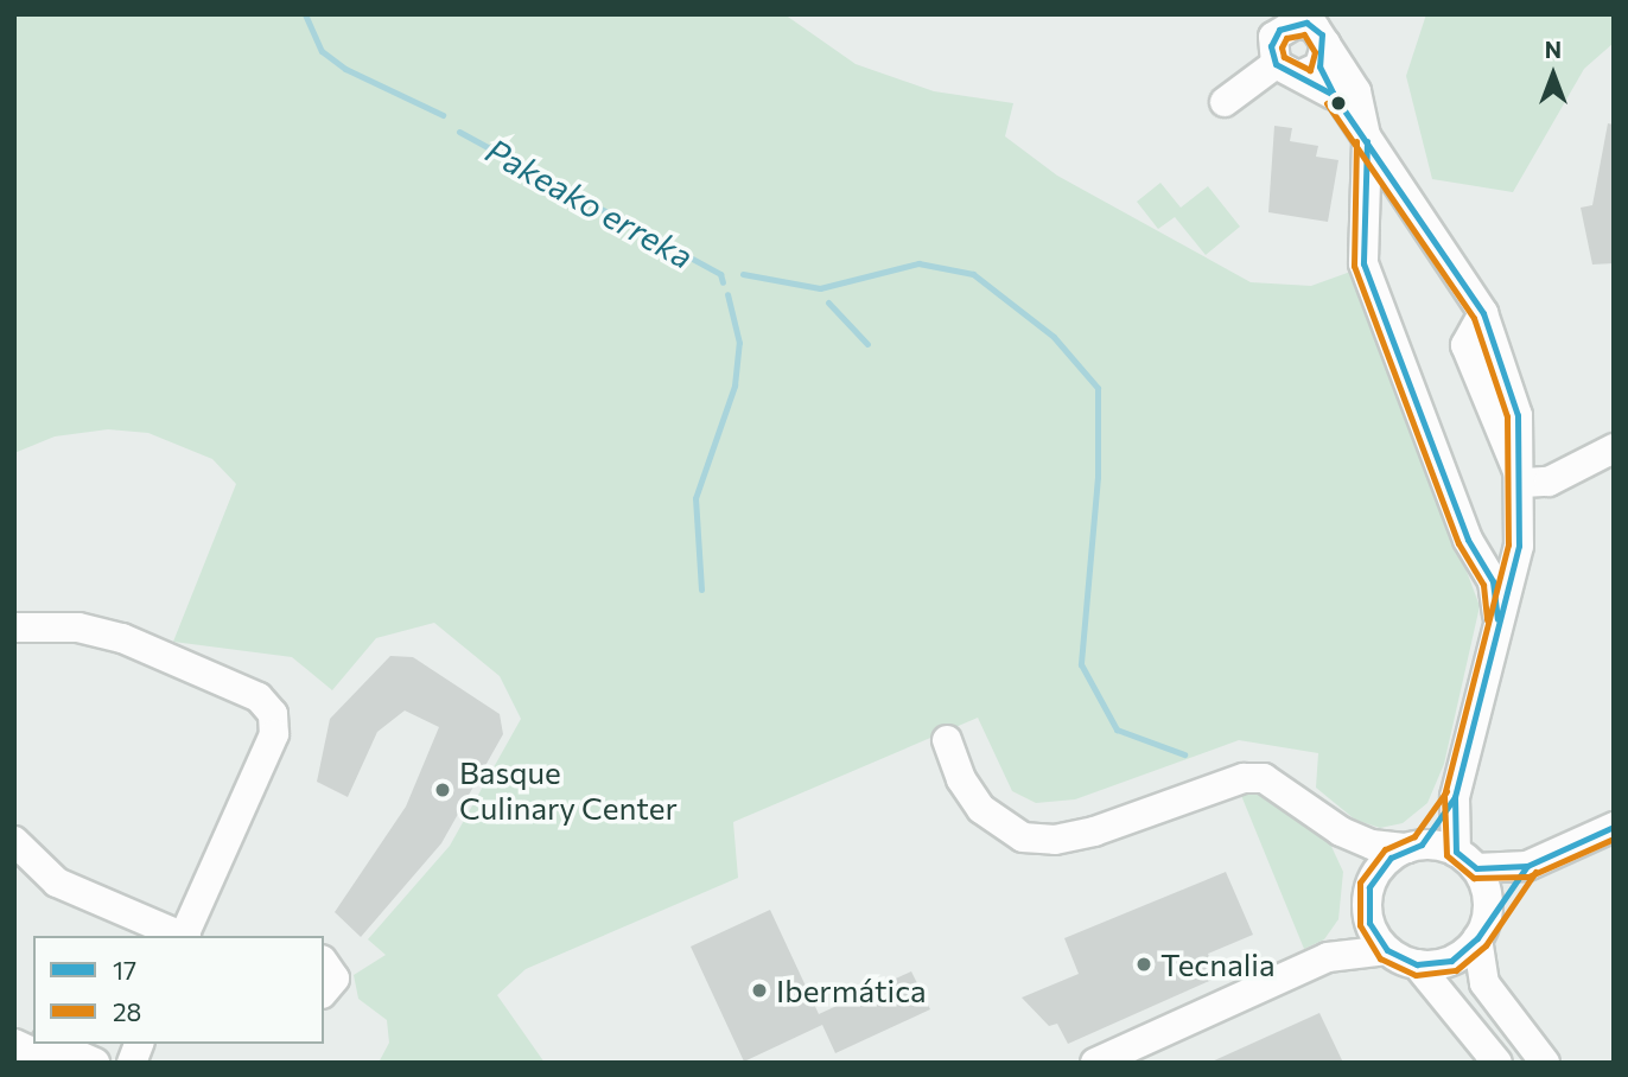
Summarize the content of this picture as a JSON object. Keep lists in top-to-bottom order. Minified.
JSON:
{"water":["Pakeako erreka"],"places":["Basque Culinary Center","Tecnalia","Ibermática"],"lines":["transit line 17","transit line 28"],"legend":["17","28"],"north":"top"}
